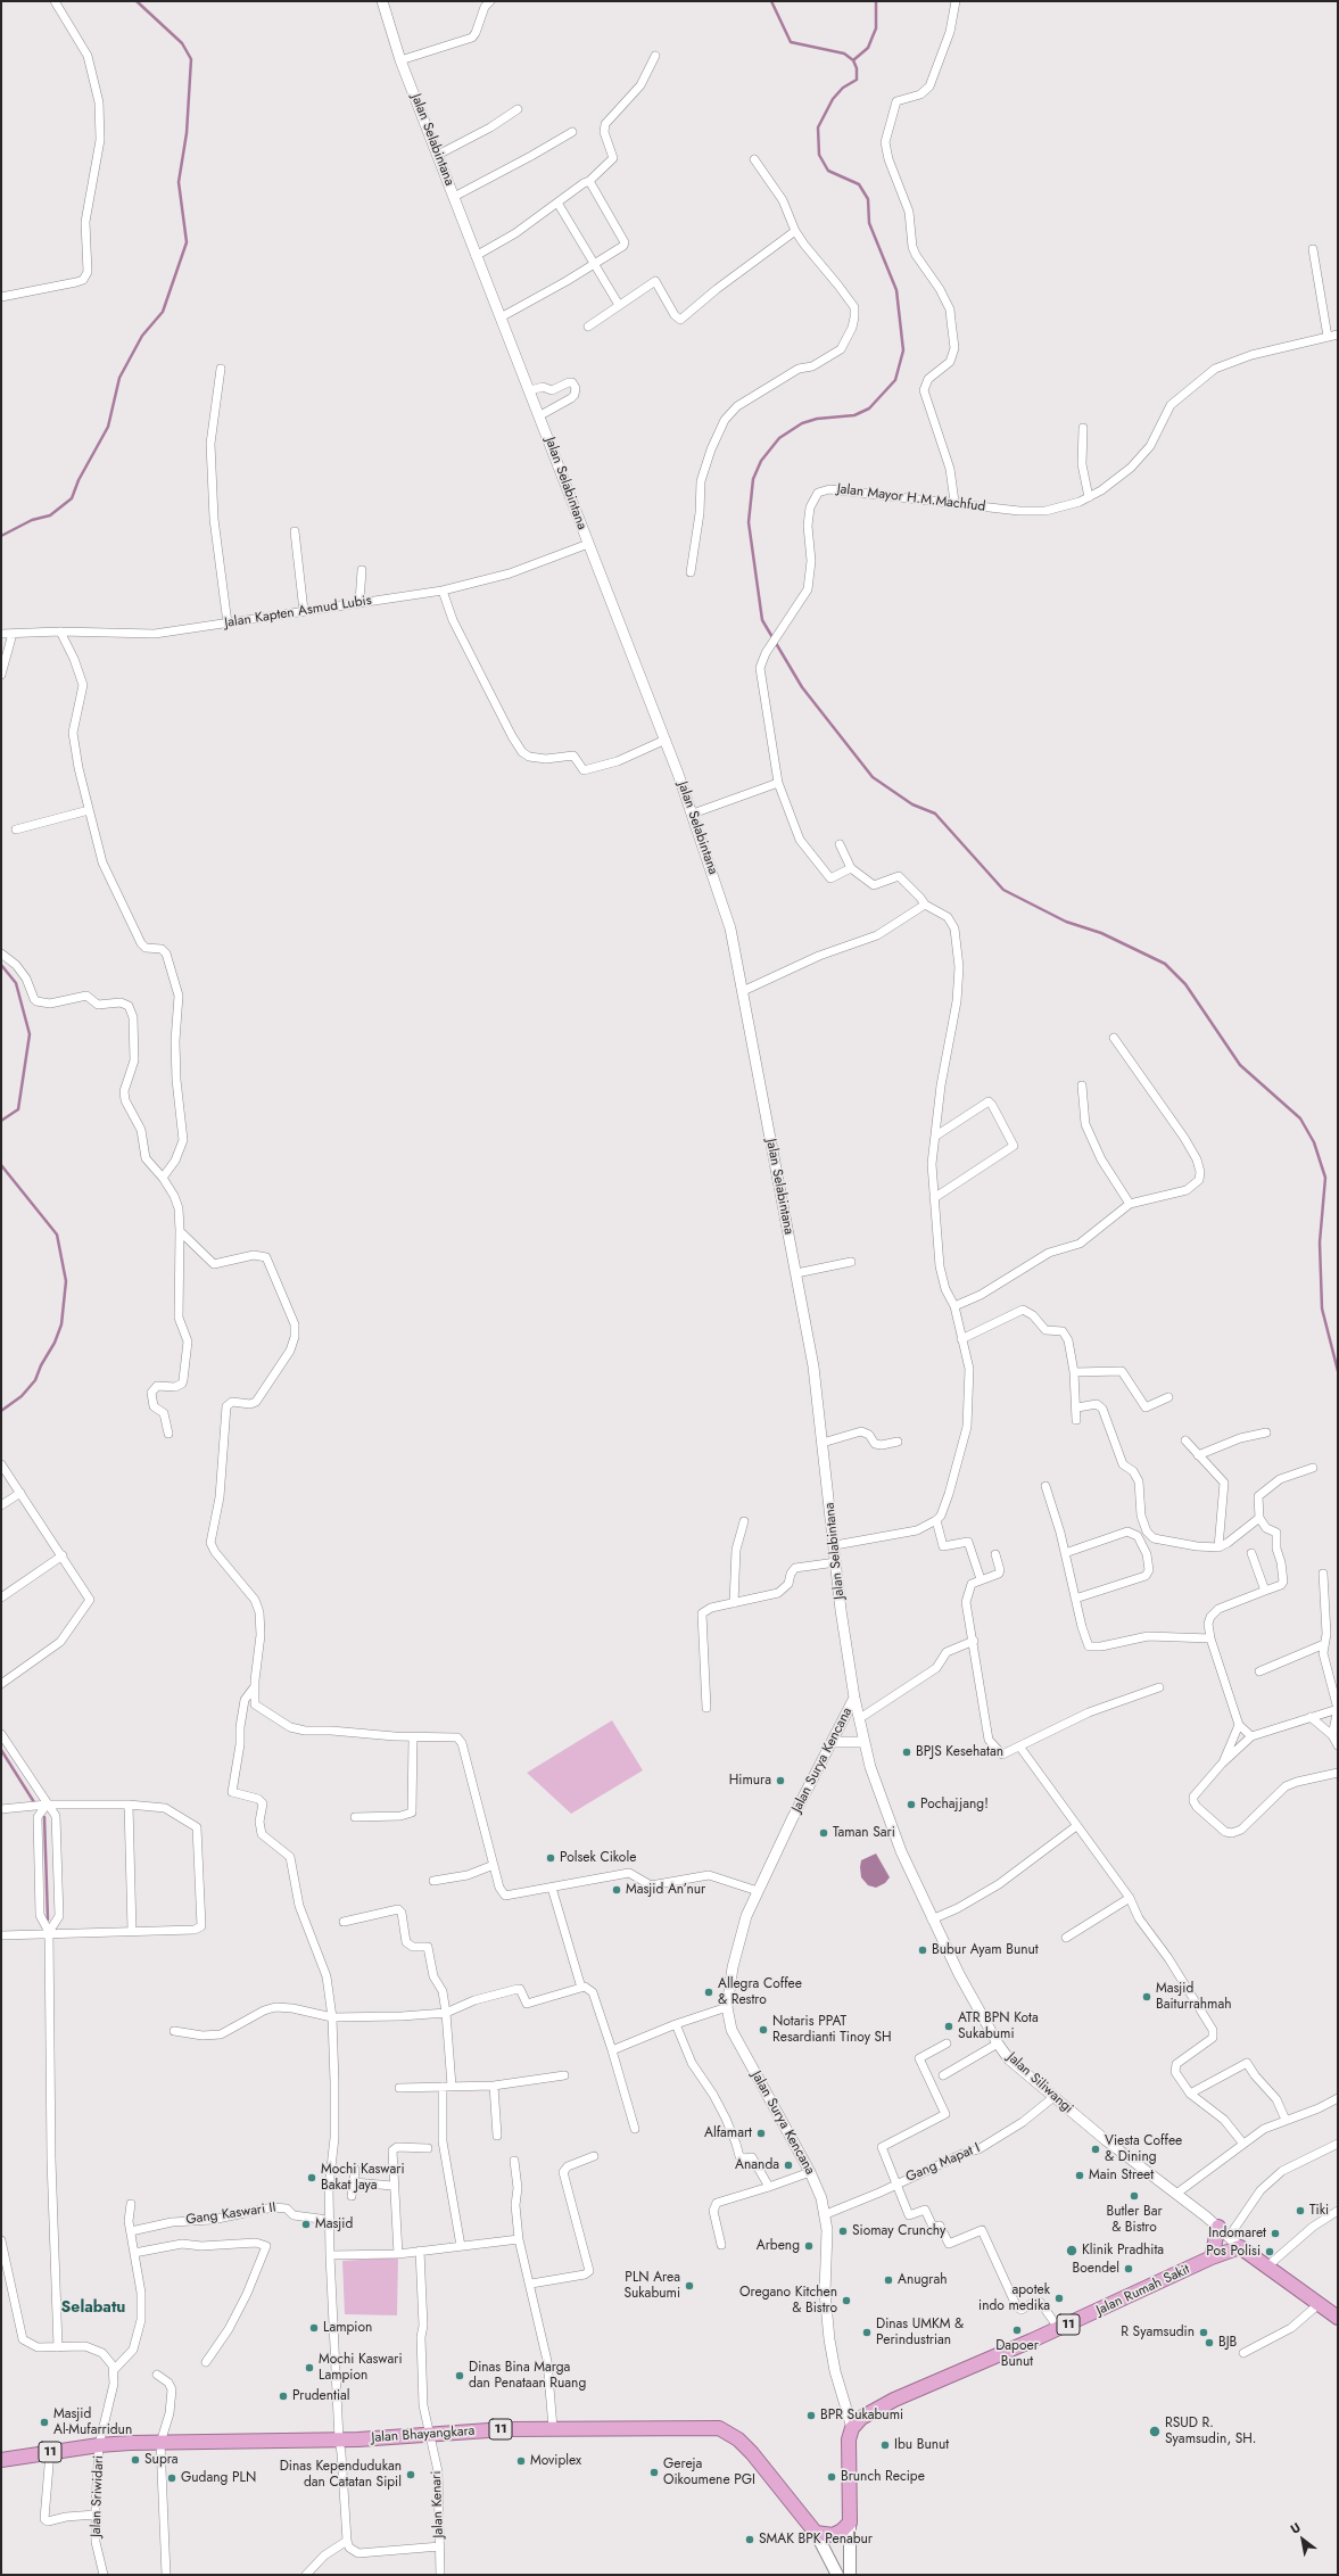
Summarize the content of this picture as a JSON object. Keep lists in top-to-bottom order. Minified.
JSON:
{"streets":{"highway":["Jalan Surya Kencana","Jalan Siliwangi","Jalan Rumah Sakit","11","Jalan Bhayangkara"],"street":["Jalan Selabintana","Jalan Mayor H.M.Machfud","Jalan Kapten Asmud Lubis","Gang Mapat I","Gang Kaswari II","Jalan Sriwidari","Jalan Kenari"]},"crossings":[["Jalan Selabintana","Jalan Kapten Asmud Lubis"],["Jalan Selabintana","Jalan Surya Kencana"],["Jalan Selabintana","Jalan Siliwangi"],["Jalan Surya Kencana","Jalan Siliwangi"],["Jalan Surya Kencana","Gang Mapat I"],["Jalan Surya Kencana","Jalan Rumah Sakit"],["Jalan Siliwangi","Gang Mapat I"],["Jalan Siliwangi","Jalan Rumah Sakit"],["Jalan Bhayangkara","Jalan Sriwidari"],["Jalan Bhayangkara","Jalan Kenari"]],"districts":["Selabatu"],"places":["BPJS Kesehatan","Himura","Pochajjang!","Taman Sari","Polsek Cikole","Masjid An’nur","Bubur Ayam Bunut","Allegra Coffee & Restro","Masjid Baiturrahmah","ATR BPN Kota Sukabumi","Notaris PPAT Resardianti Tinoy SH","Alfamart","Viesta Coffee & Dining","Ananda","Main Street","Mochi Kaswari Bakat Jaya","Butler Bar & Bistro","Tiki","Masjid","Siomay Crunchy","Indomaret","Arbeng","Klinik Pradhita","Pos Polisi","Boendel","Anugrah","PLN Area Sukabumi","apotek indo medika","Oregano Kitchen & Bistro","Lampion","Dapoer Bunut","Dinas UMKM & Perindustrian","R Syamsudin","BJB","Mochi Kaswari Lampion","Dinas Bina Marga dan Penataan Ruang","Prudential","BPR Sukabumi","Masjid Al-Mufarridun","RSUD R. Syamsudin, SH.","Ibu Bunut","Supra","Moviplex","Gereja Oikoumene PGI","Dinas Kependudukan dan Catatan Sipil","Brunch Recipe","Gudang PLN","SMAK BPK Penabur"],"north":"top left"}
